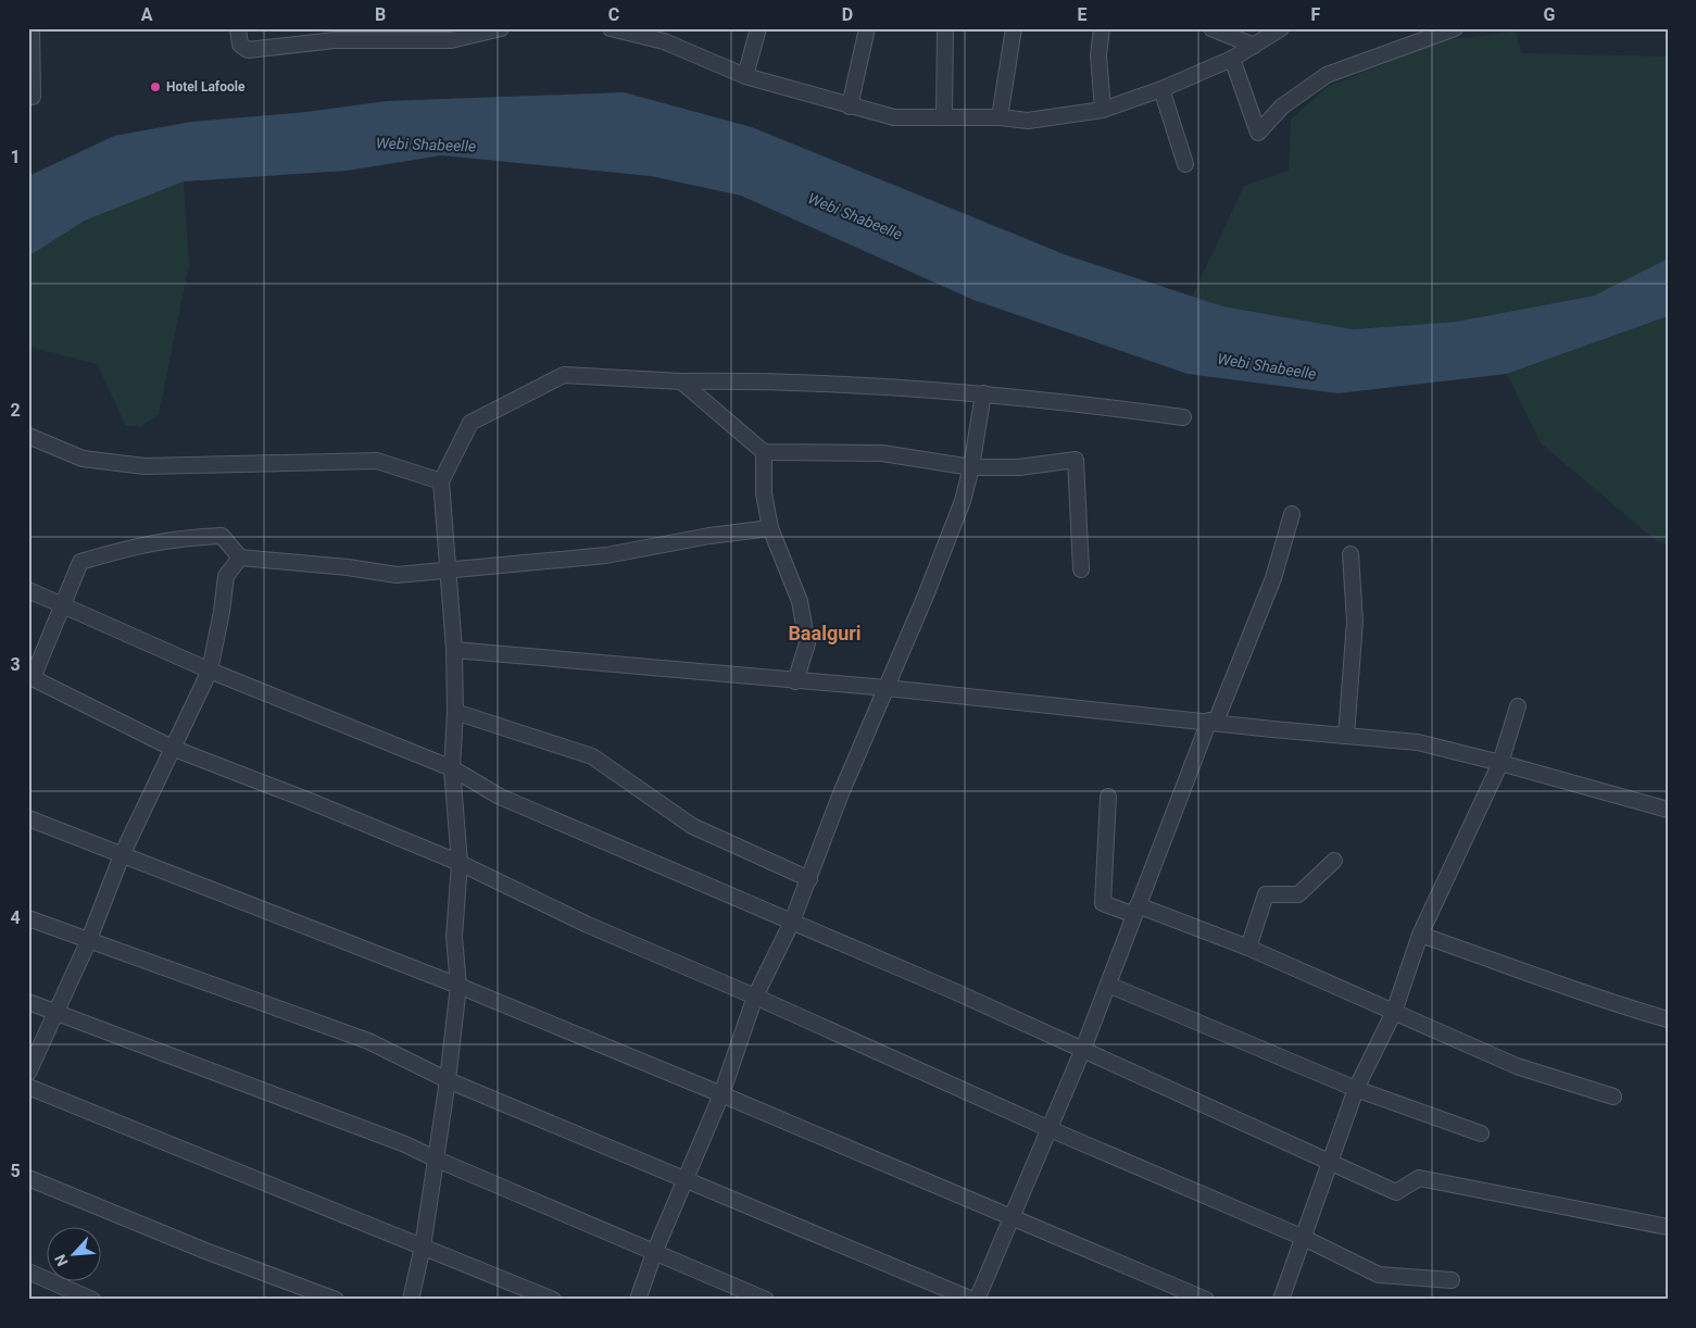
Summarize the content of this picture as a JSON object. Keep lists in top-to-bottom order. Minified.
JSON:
{"districts":["Baalguri"],"water":["Webi Shabeelle"],"places":["Hotel Lafoole"],"north":"bottom left","grid":{"columns":["A","B","C","D","E","F","G"],"rows":["1","2","3","4","5"]}}
